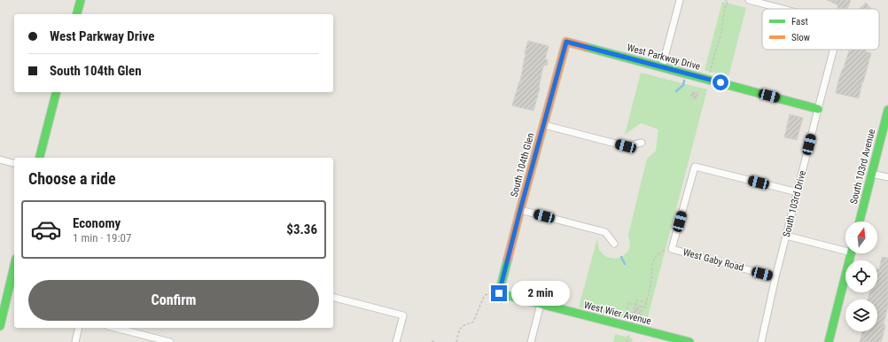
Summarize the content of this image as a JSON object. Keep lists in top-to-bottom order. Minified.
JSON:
{"streets":{"street":["West Parkway Drive","South 104th Glen","South 103rd Avenue","South 103rd Drive","West Gaby Road","West Wier Avenue"]},"crossings":[["West Parkway Drive","South 104th Glen"],["West Parkway Drive","South 103rd Drive"],["South 104th Glen","West Wier Avenue"],["South 103rd Drive","West Gaby Road"]],"legend":["Fast","Slow"],"north":"top","page":{"banner":["West Parkway Drive","South 104th Glen"],"heading":"Choose a ride","list":[{"name":"Economy","note":"1 min · 19:07","value":"$3.36"}],"buttons":"Confirm","bubble":"2 min"}}
